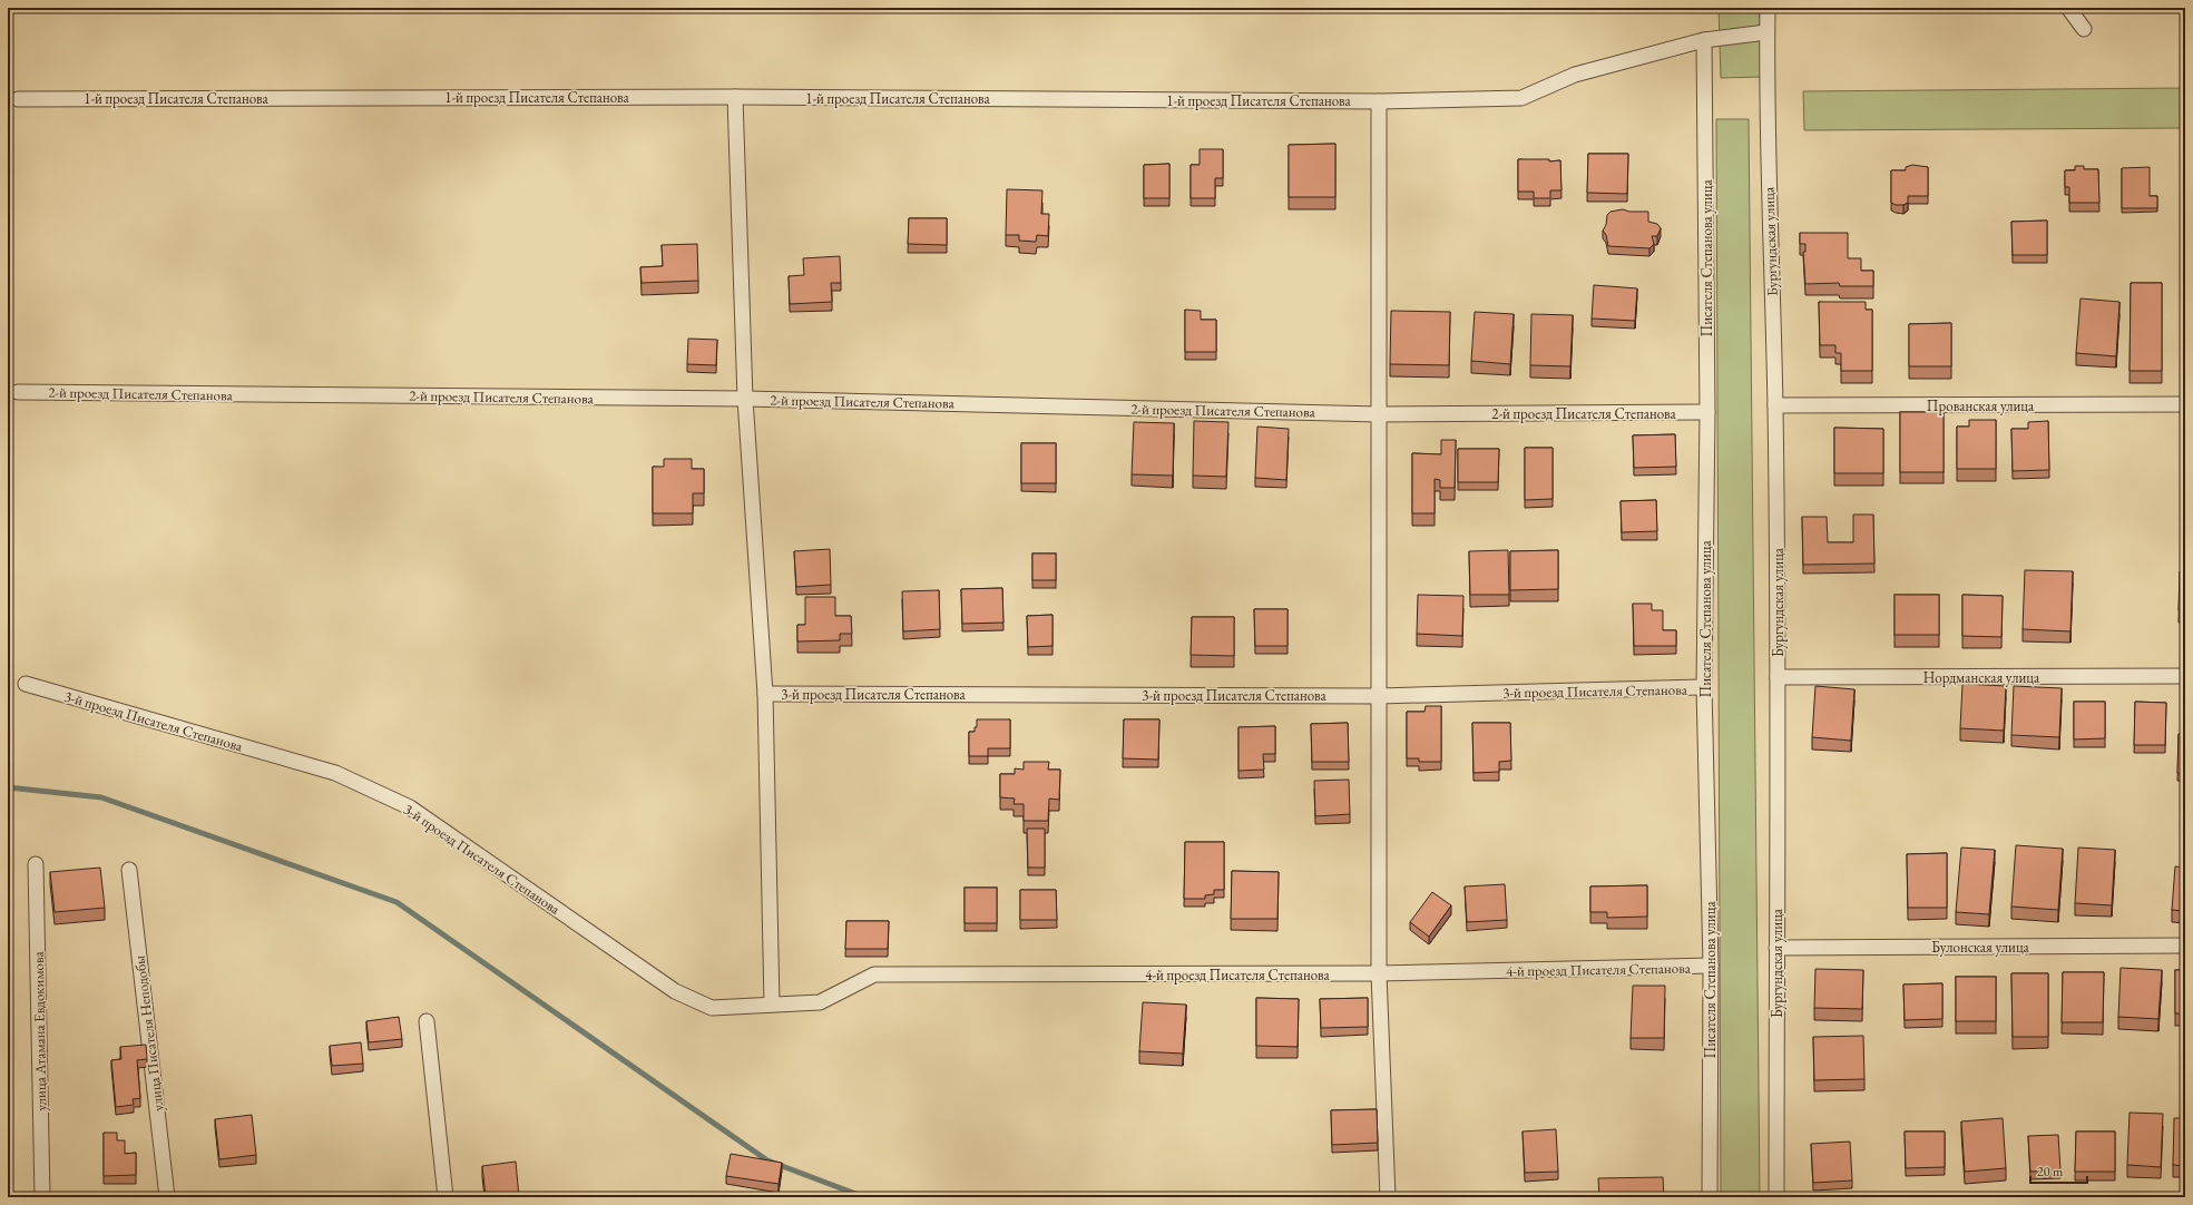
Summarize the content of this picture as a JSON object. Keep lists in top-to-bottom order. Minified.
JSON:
{"streets":{"street":["1-й проезд Писателя Степанова","Бургундская улица","Писателя Степанова улица","2-й проезд Писателя Степанова","Прованская улица","Нордманская улица","3-й проезд Писателя Степанова","Булонская улица","4-й проезд Писателя Степанова","улица Атамана Евдокимова","улица Писателя Неподобы"]},"crossings":[["1-й проезд Писателя Степанова","Бургундская улица"],["1-й проезд Писателя Степанова","Писателя Степанова улица"],["Бургундская улица","Прованская улица"],["Бургундская улица","Нордманская улица"],["Бургундская улица","Булонская улица"],["Писателя Степанова улица","2-й проезд Писателя Степанова"],["Писателя Степанова улица","3-й проезд Писателя Степанова"],["Писателя Степанова улица","4-й проезд Писателя Степанова"],["3-й проезд Писателя Степанова","4-й проезд Писателя Степанова"]],"scale_bar":"20 m"}
